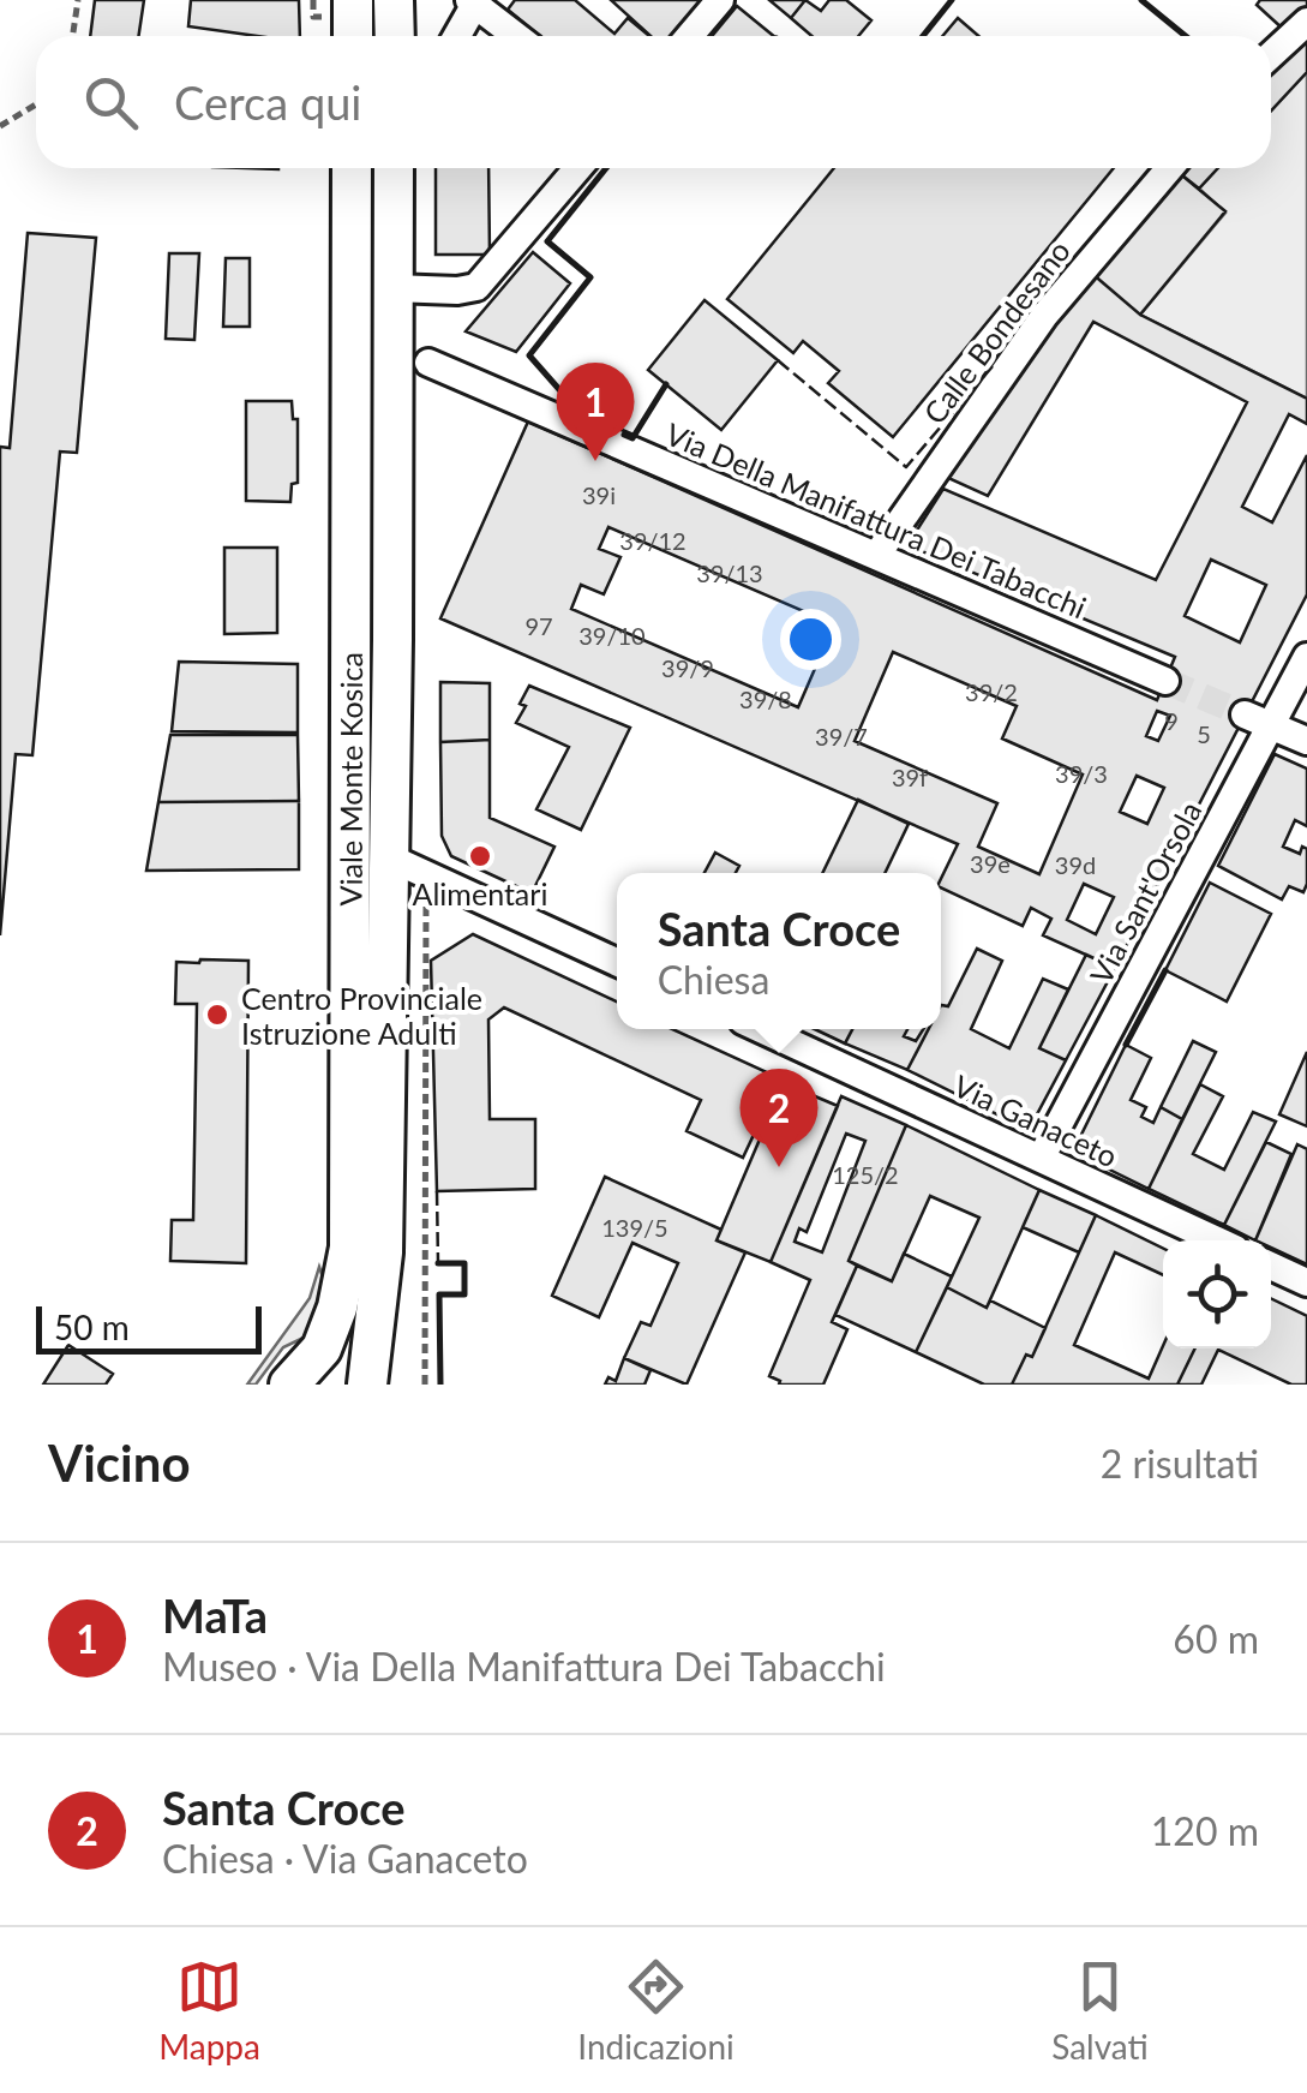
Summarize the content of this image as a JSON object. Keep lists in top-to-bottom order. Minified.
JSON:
{"streets":{"street":["Calle Bondesano","Via Della Manifattura Dei Tabacchi","Viale Monte Kosica","Via Sant'Orsola","Via Ganaceto"]},"crossings":[["Calle Bondesano","Via Della Manifattura Dei Tabacchi"],["Via Sant'Orsola","Via Ganaceto"]],"places":["Alimentari","Centro Provinciale Istruzione Adulti"],"house_numbers":["39i","39/12","39/13","97","39/10","39/9","39/2","39/8","9","5","39/7","39/3","39f","39e","39d","125/2","139/5"],"scale_bar":"50 m","page":{"search":"Cerca qui","pins":["1","2"],"popup":["Santa Croce","Chiesa"],"scale":"50 m","heading":["Vicino","2 risultati"],"list":[{"mark":"1","name":"MaTa","note":"Museo · Via Della Manifattura Dei Tabacchi","value":"60 m"},{"mark":"2","name":"Santa Croce","note":"Chiesa · Via Ganaceto","value":"120 m"}],"nav":["Mappa","Indicazioni","Salvati"]}}
